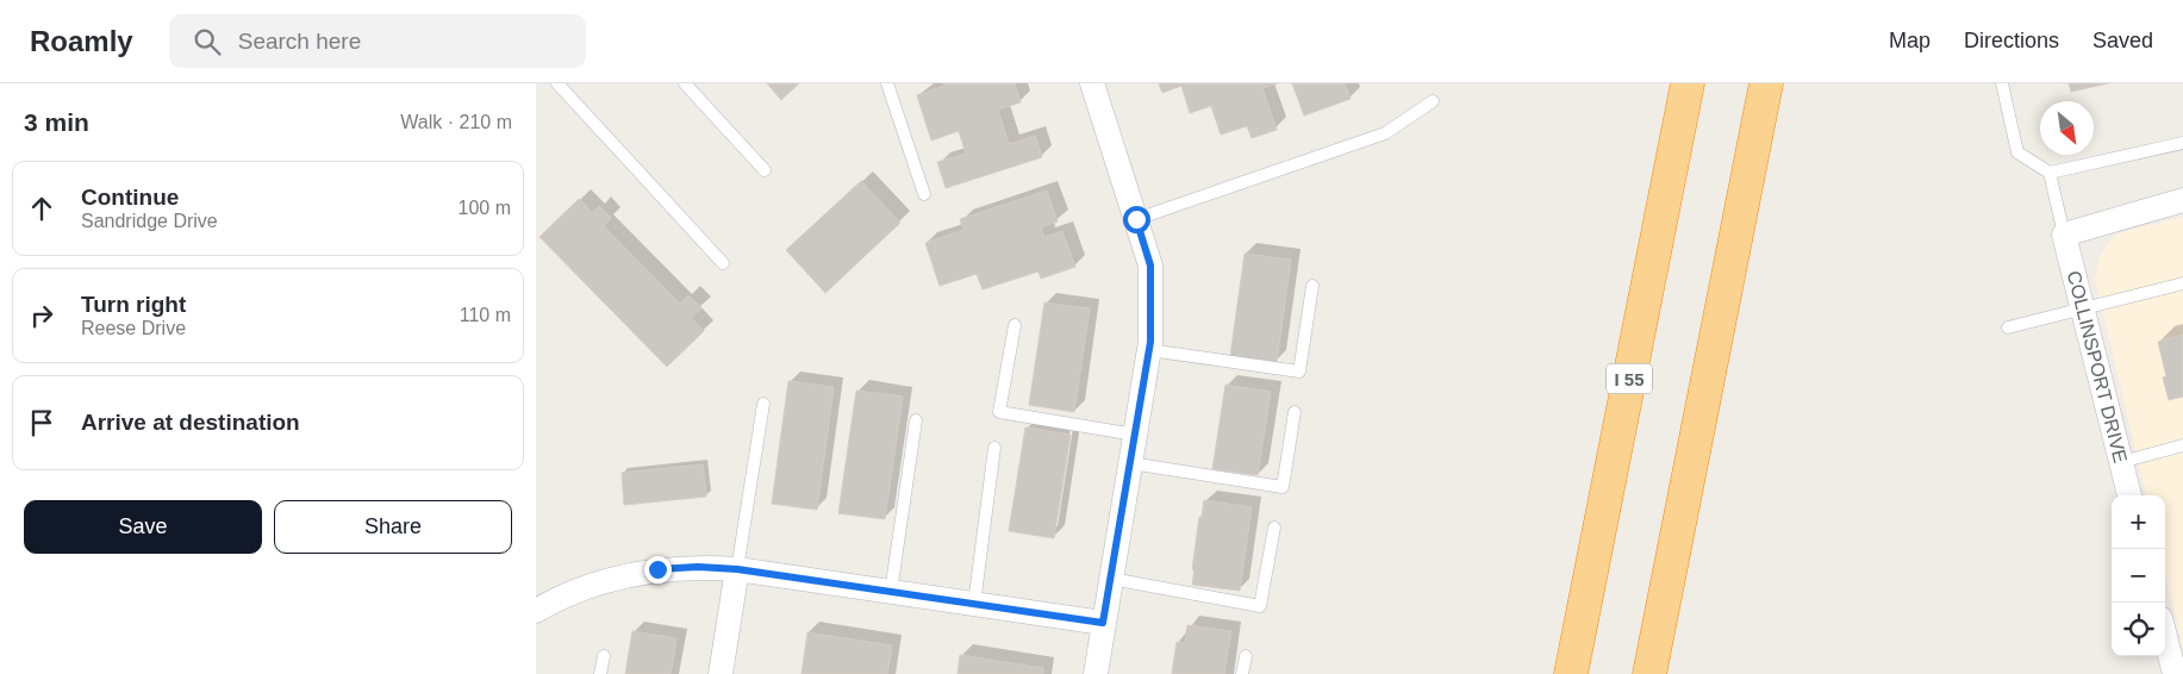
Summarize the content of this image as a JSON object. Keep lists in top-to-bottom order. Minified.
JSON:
{"streets":{"highway":["I 55"],"street":["COLLINSPORT DRIVE"]},"north":"bottom right","page":{"header":"Roamly","search":"Search here","nav":["Map","Directions","Saved"],"heading":["3 min","Walk · 210 m"],"list":[["Continue","Sandridge Drive","100 m"],["Turn right","Reese Drive","110 m"],"Arrive at destination"],"buttons":["Save","Share"],"map_buttons":["+","−"]}}
